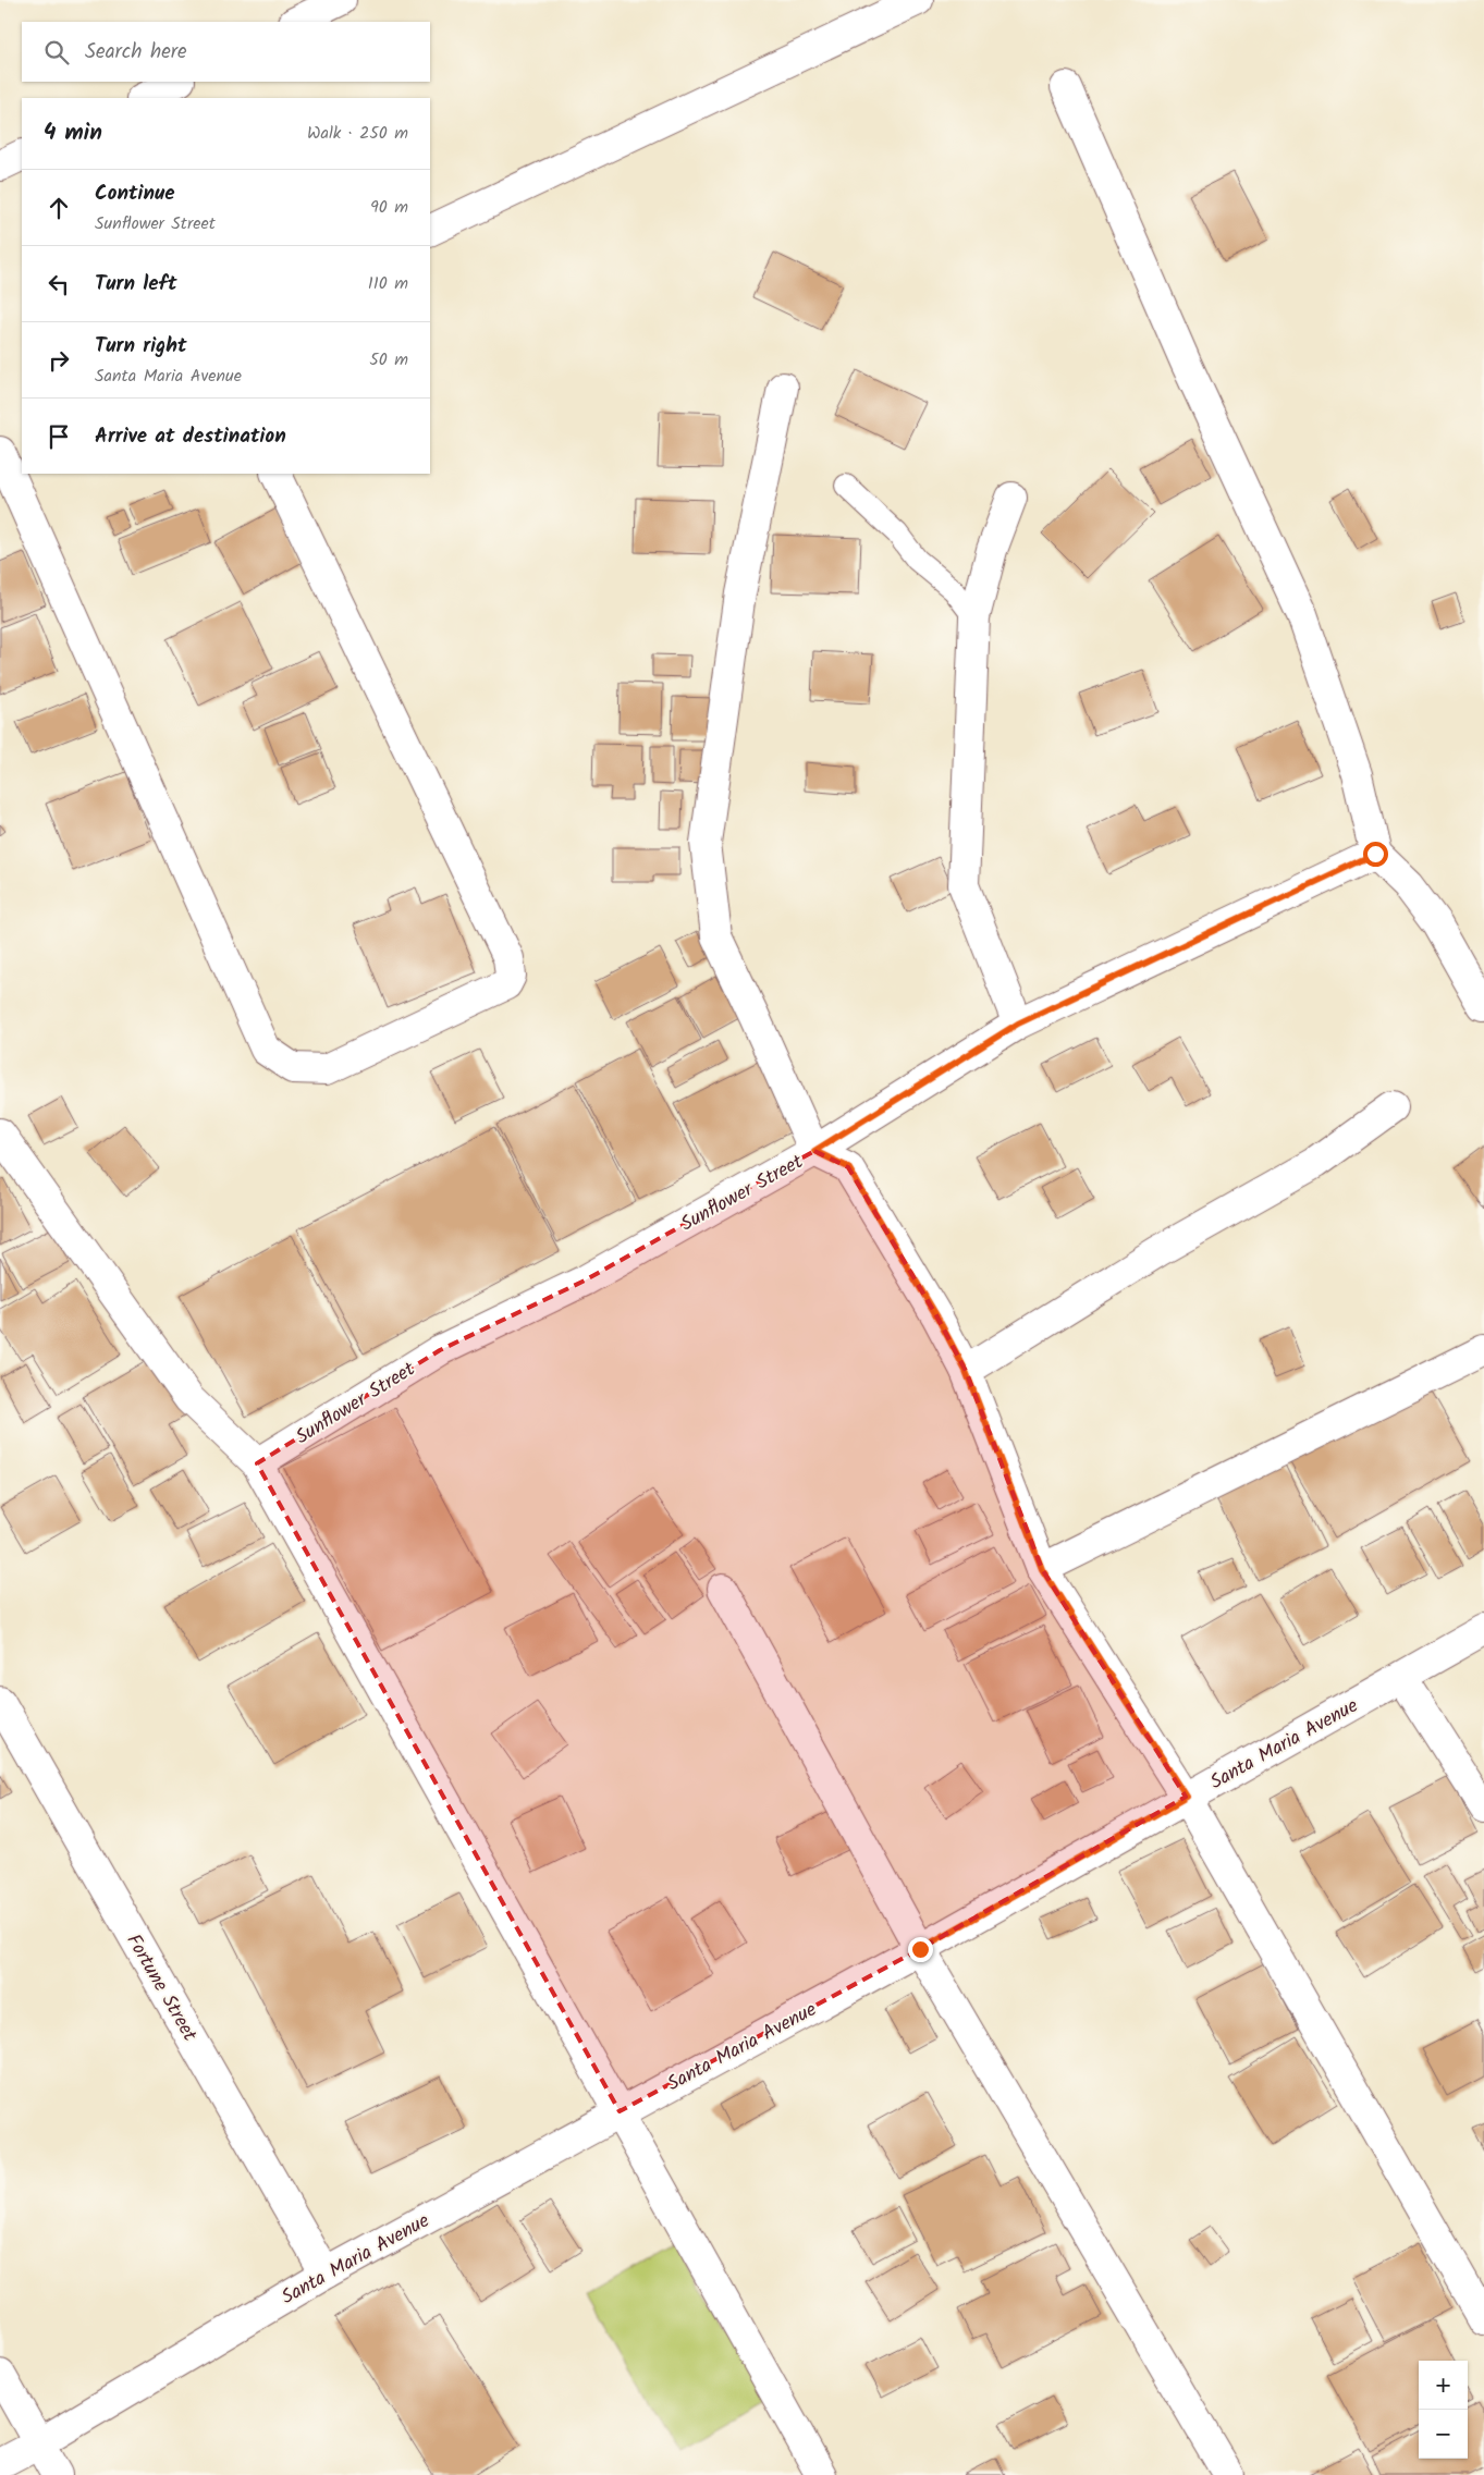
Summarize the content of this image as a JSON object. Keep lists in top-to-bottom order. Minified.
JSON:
{"streets":{"street":["Sunflower Street","Santa Maria Avenue","Fortune Street"]},"crossings":[["Santa Maria Avenue","Fortune Street"]],"page":{"search":"Search here","heading":["4 min","Walk · 250 m"],"list":[["Continue","Sunflower Street","90 m"],["Turn left","110 m"],["Turn right","Santa Maria Avenue","50 m"],"Arrive at destination"],"map_buttons":["+","−"]}}
